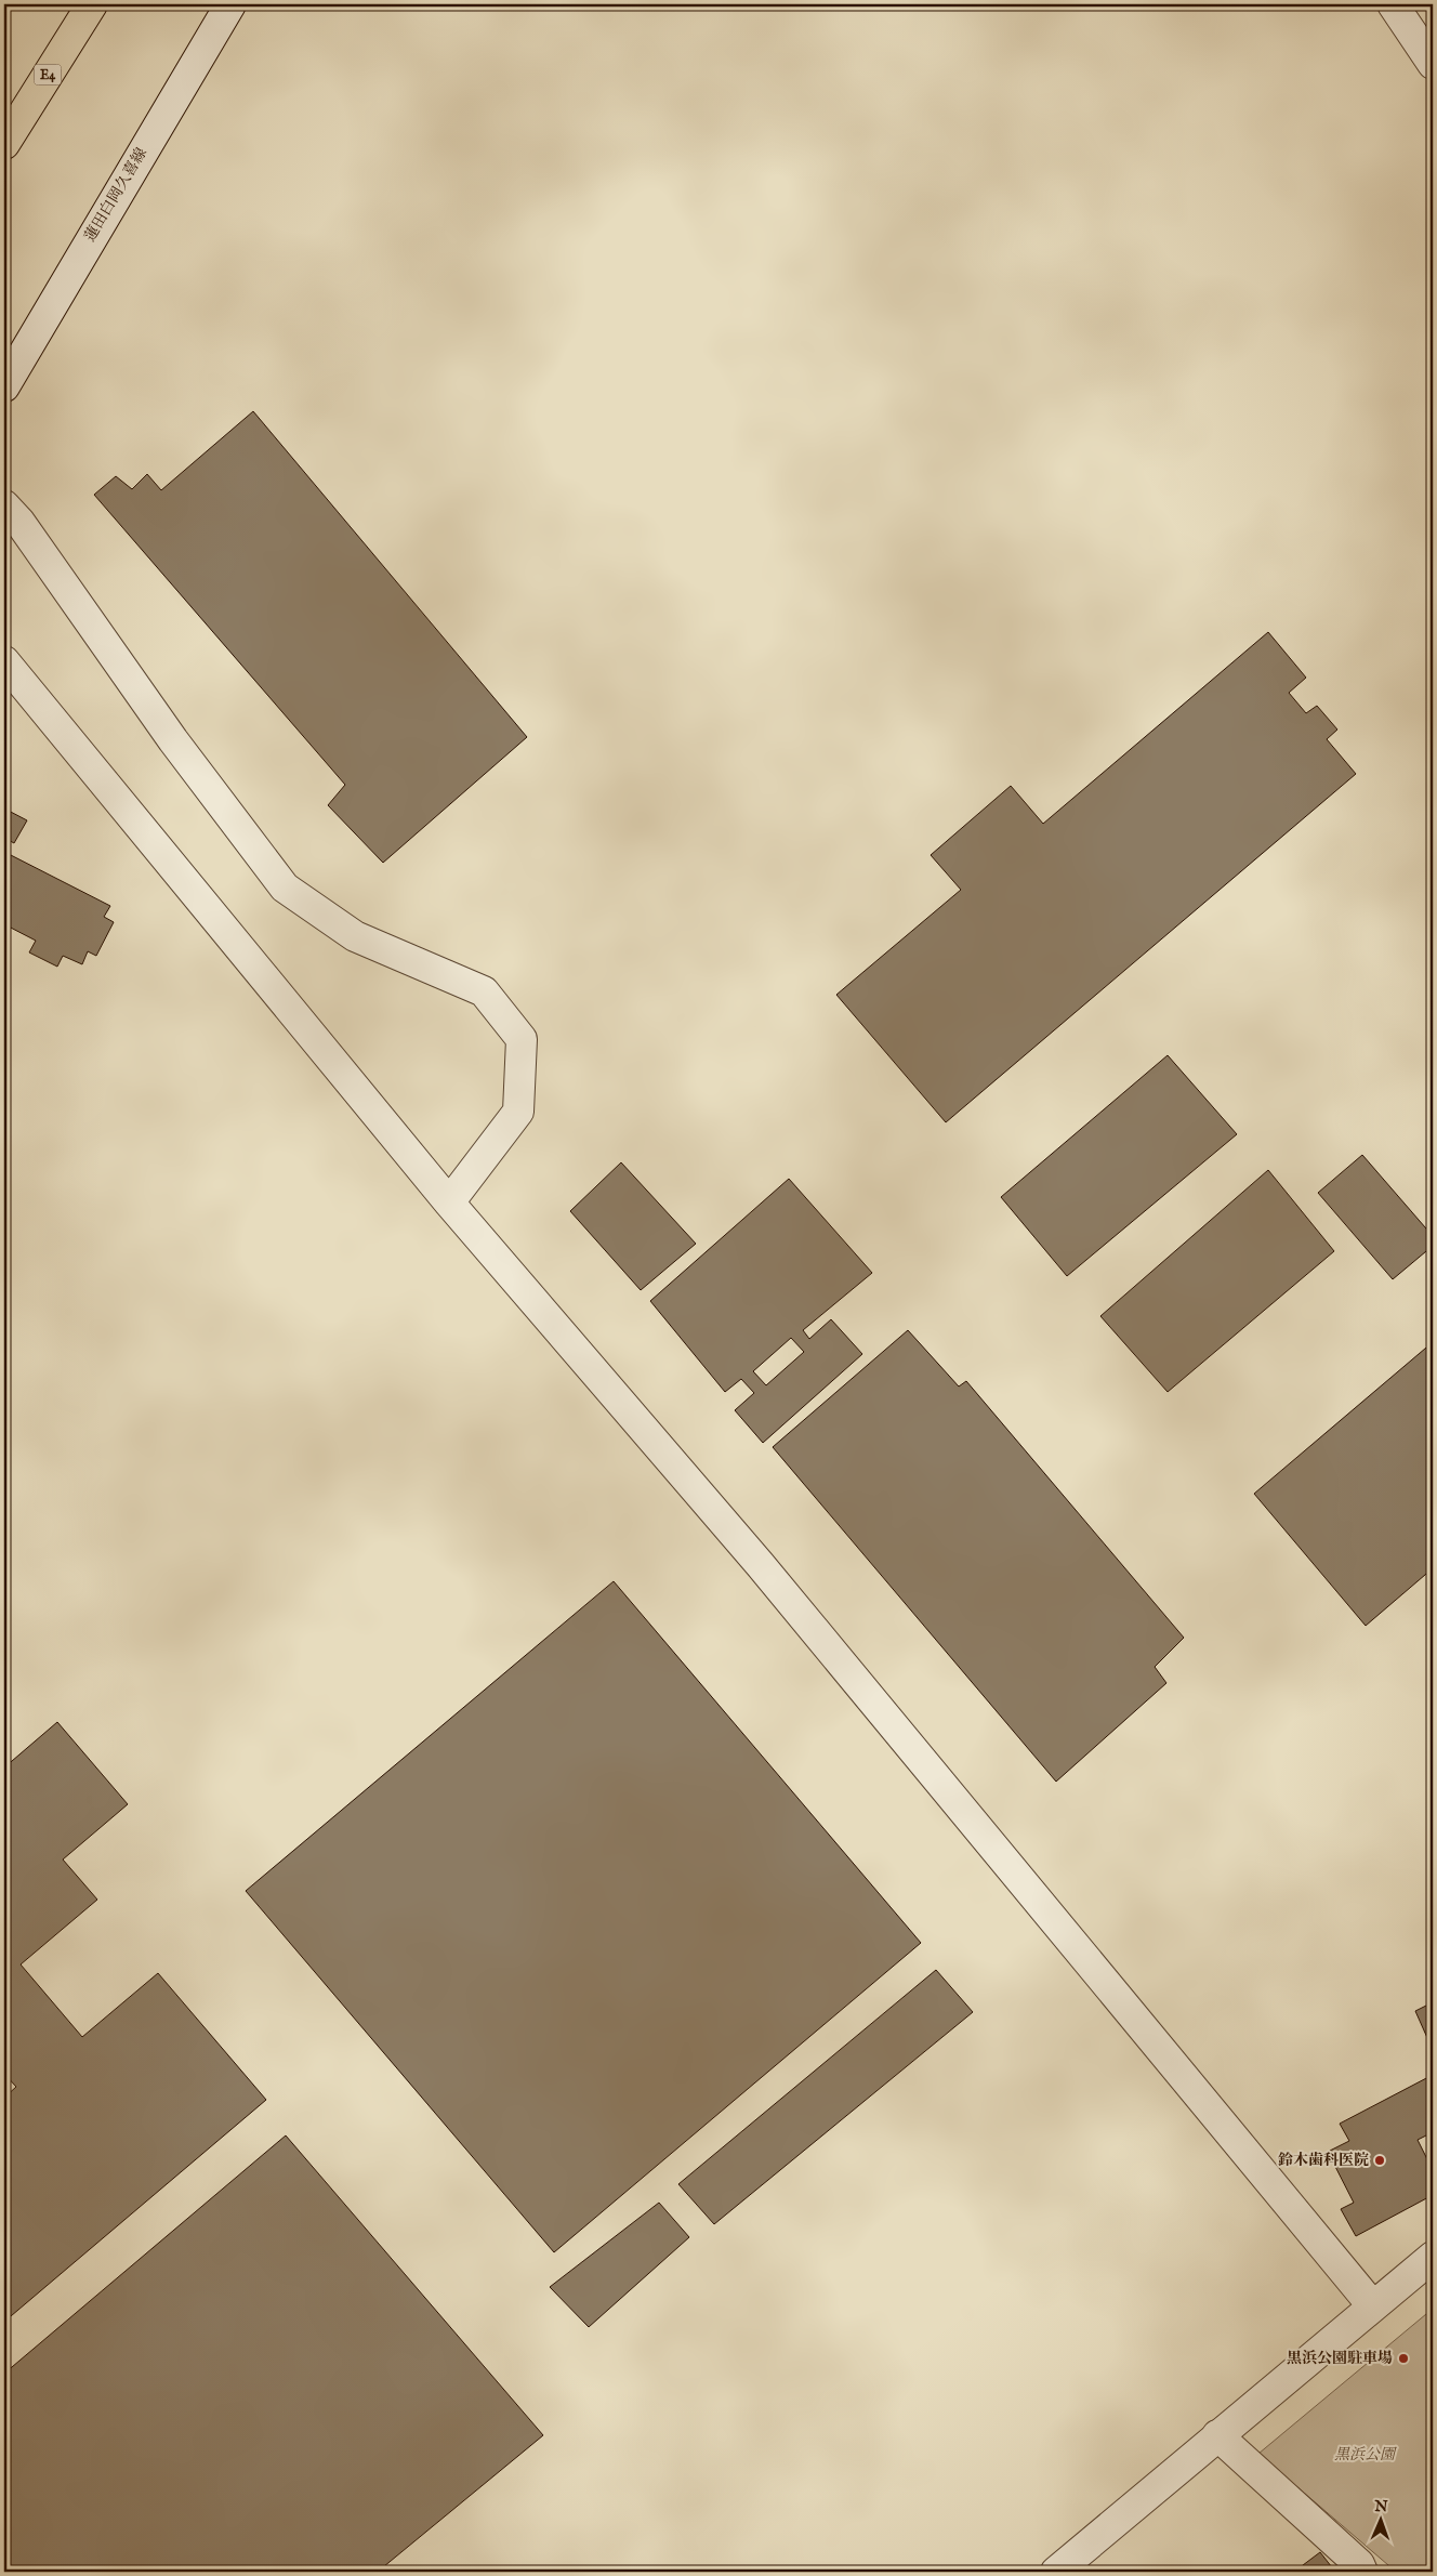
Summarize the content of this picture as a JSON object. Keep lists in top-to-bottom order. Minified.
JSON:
{"streets":{"highway":["E4"],"street":["蓮田白岡久喜線"]},"parks":["黒浜公園"],"places":["鈴木歯科医院","黒浜公園駐車場"],"north":"top"}
